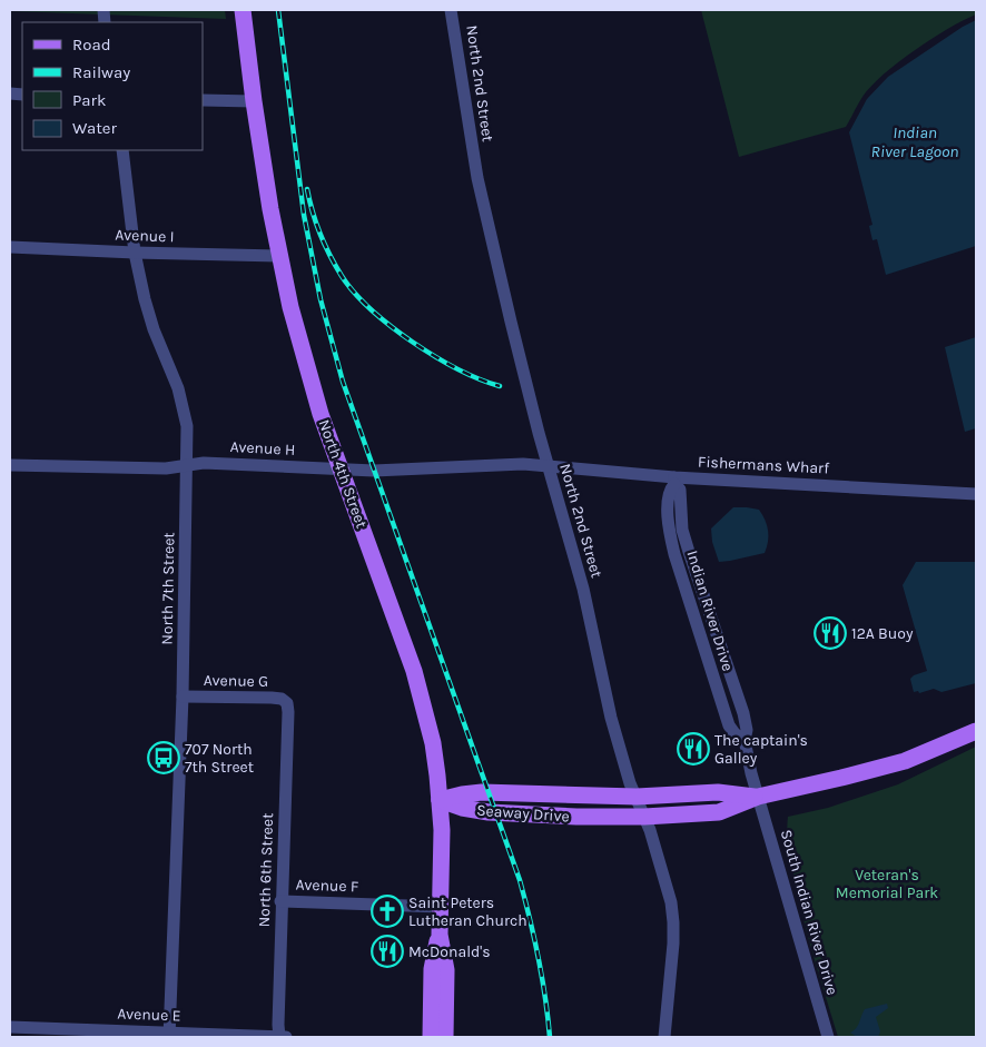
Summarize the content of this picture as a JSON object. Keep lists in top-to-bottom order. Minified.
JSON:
{"streets":{"main road":["North 4th Street","Seaway Drive"],"street":["North 2nd Street","Avenue I","Avenue H","Fishermans Wharf","North 7th Street","Indian River Drive","Avenue G","North 6th Street","Avenue F","South Indian River Drive","Avenue E"]},"crossings":[["North 2nd Street","Avenue H"],["North 2nd Street","Fishermans Wharf"],["North 2nd Street","Seaway Drive"],["Avenue I","North 4th Street"],["Avenue I","North 7th Street"],["Avenue H","Fishermans Wharf"],["Avenue H","North 4th Street"],["Avenue H","North 7th Street"],["Fishermans Wharf","Indian River Drive"],["North 4th Street","Seaway Drive"],["North 4th Street","Avenue F"],["North 7th Street","Avenue G"],["North 7th Street","Avenue E"],["Indian River Drive","Seaway Drive"],["Indian River Drive","South Indian River Drive"],["Avenue G","North 6th Street"],["Seaway Drive","South Indian River Drive"],["North 6th Street","Avenue F"],["North 6th Street","Avenue E"]],"water":["Indian River Lagoon"],"parks":["Veteran's Memorial Park"],"places":{"restaurant":["12A Buoy","The captain's Galley","McDonald's"],"bus stop":["707 North 7th Street"],"church":["Saint Peters Lutheran Church"]},"legend":["Road","Railway","Park","Water"]}
